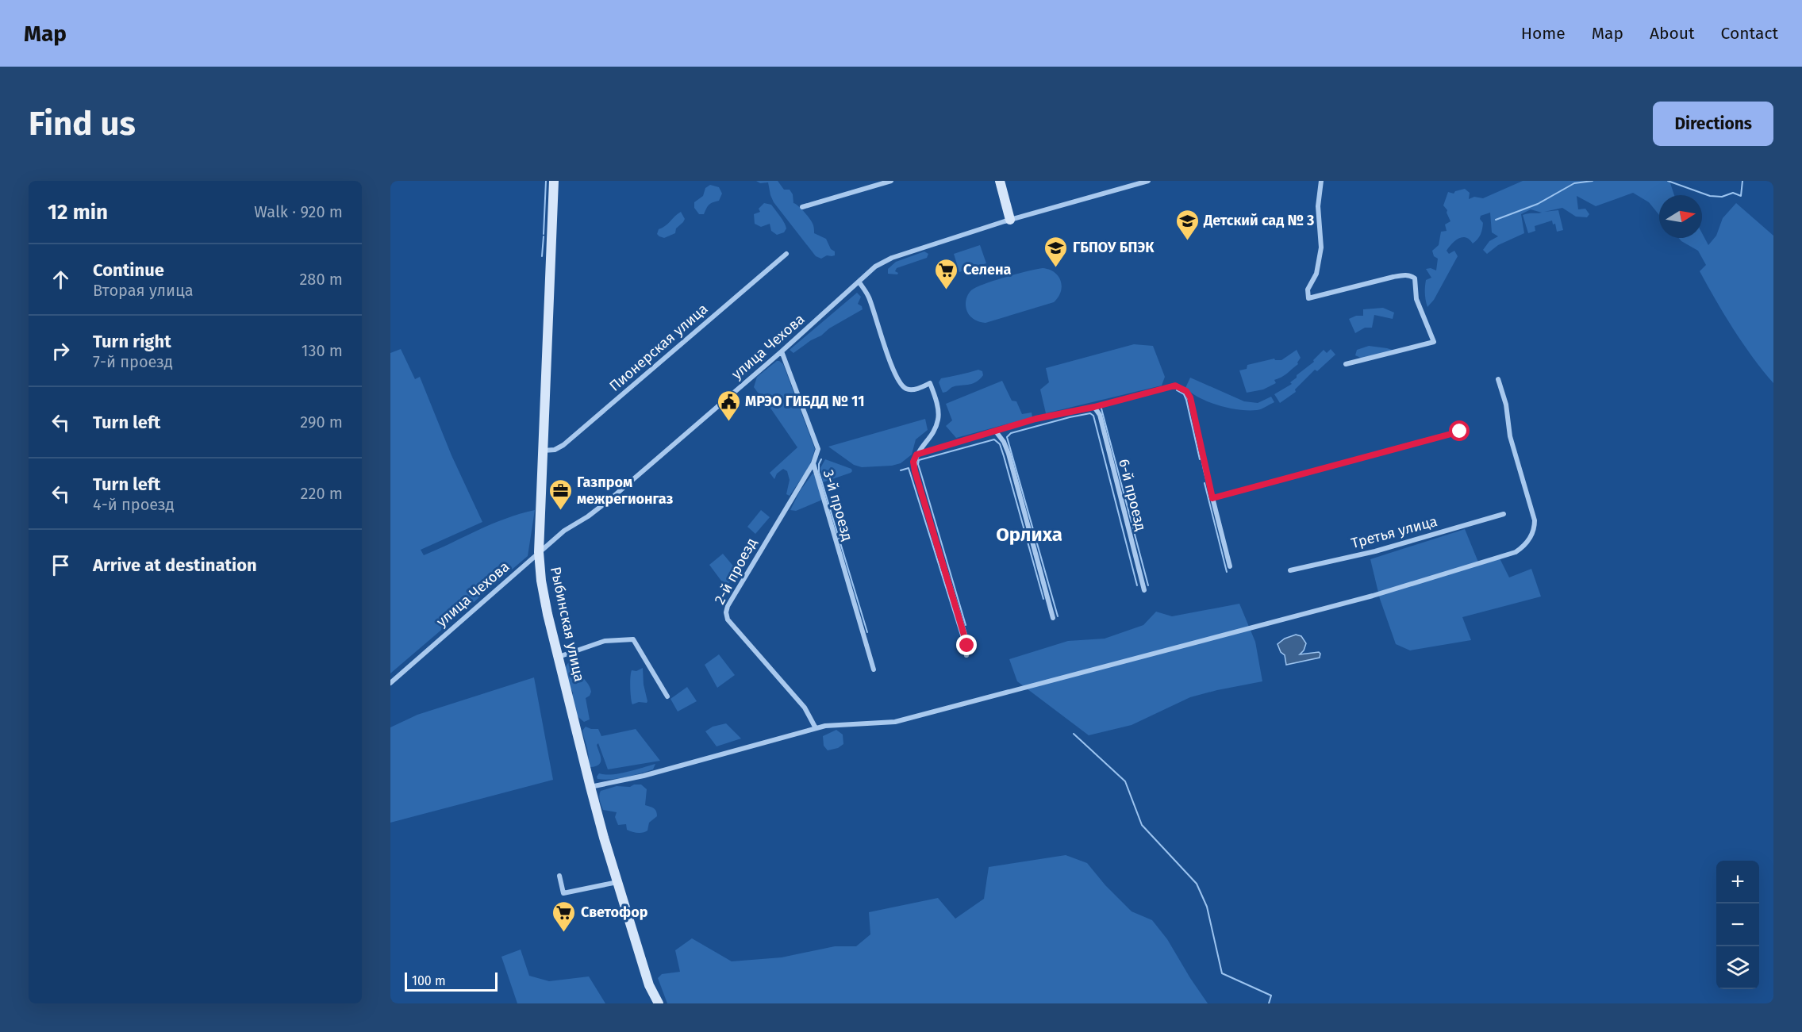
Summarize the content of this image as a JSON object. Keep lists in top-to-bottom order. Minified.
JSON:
{"streets":{"main road":["Рыбинская улица"],"street":["улица Чехова","Пионерская улица","6-й проезд","3-й проезд","Третья улица","2-й проезд"]},"crossings":[["улица Чехова","3-й проезд"],["улица Чехова","Рыбинская улица"],["Пионерская улица","Рыбинская улица"],["3-й проезд","2-й проезд"]],"districts":["Орлиха"],"places":{"school or university":["Детский сад № 3","ГБПОУ БПЭК"],"supermarket":["Селена","Светофор"],"public building":["МРЭО ГИБДД № 11"],"office":["Газпром межрегионгаз"]},"scale_bar":"100 m","north":"right","page":{"header":"Map","nav":["Home","Map","About","Contact"],"buttons":"Directions","title":"Find us","heading":["12 min","Walk · 920 m"],"list":[["Continue","Вторая улица","280 m"],["Turn right","7-й проезд","130 m"],["Turn left","290 m"],["Turn left","4-й проезд","220 m"],"Arrive at destination"],"map_buttons":["+","−"],"scale":"100 m"}}
